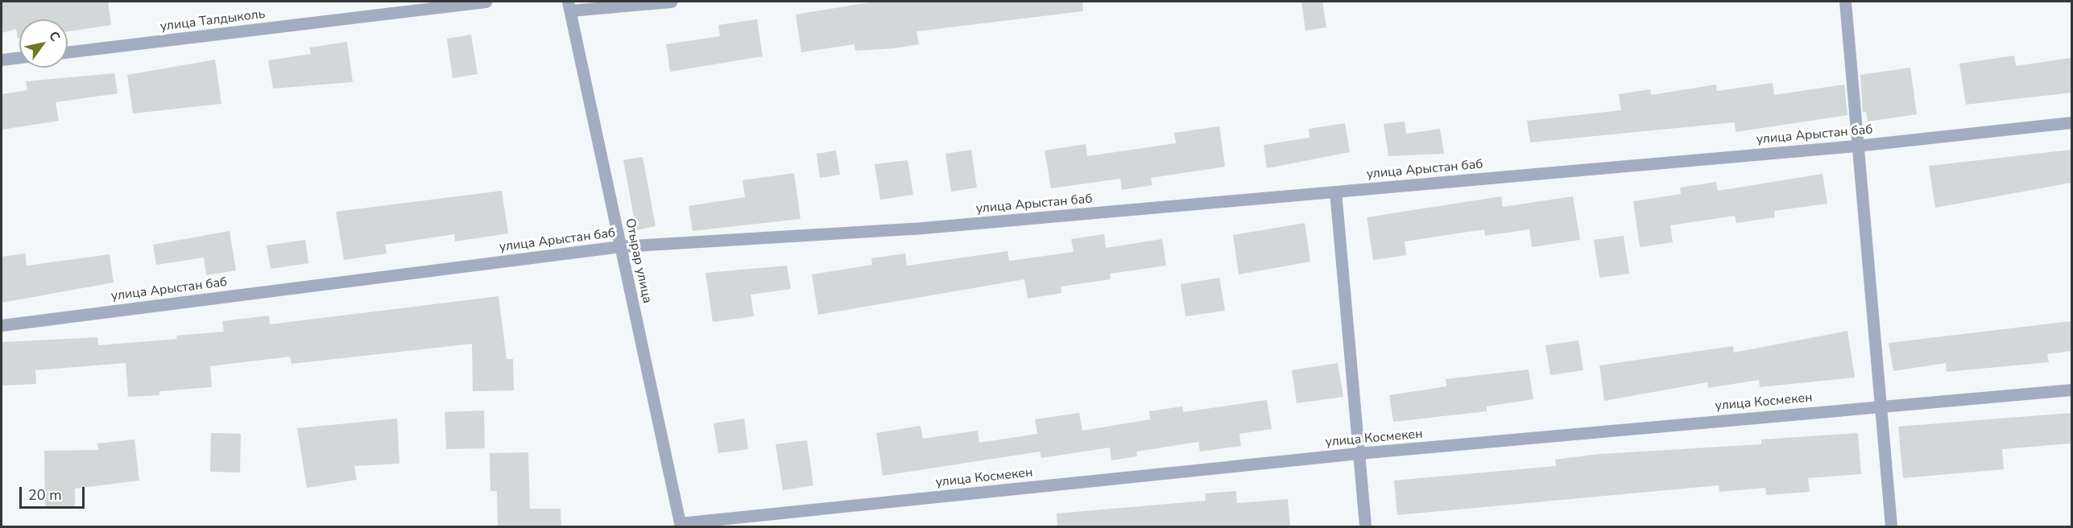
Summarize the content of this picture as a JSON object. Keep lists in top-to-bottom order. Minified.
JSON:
{"streets":{"street":["улица Талдыколь","улица Арыстан баб","Отырар улица","улица Космекен"]},"crossings":[["улица Арыстан баб","Отырар улица"],["Отырар улица","улица Космекен"]],"scale_bar":"20 m","north":"top right"}
